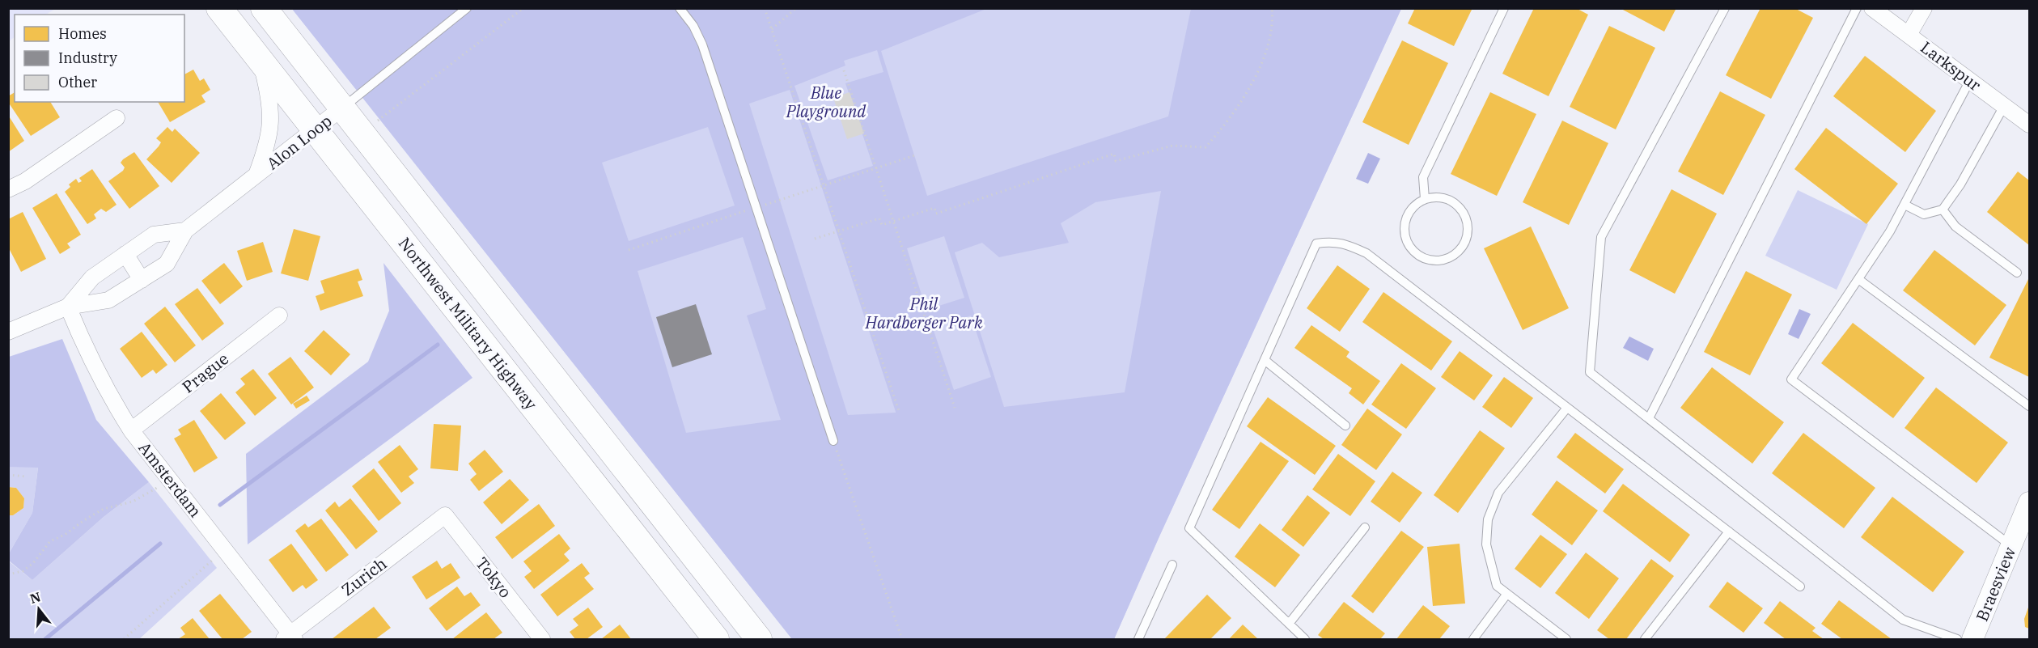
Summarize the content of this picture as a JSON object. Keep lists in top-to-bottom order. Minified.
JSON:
{"streets":{"main road":["Northwest Military Highway"],"street":["Larkspur","Alon Loop","Prague","Amsterdam","Zurich","Tokyo","Braesview"]},"crossings":[["Alon Loop","Northwest Military Highway"],["Alon Loop","Amsterdam"],["Prague","Amsterdam"],["Amsterdam","Zurich"],["Zurich","Tokyo"]],"parks":["Blue Playground","Phil Hardberger Park"],"legend":["Homes","Industry","Other"],"north":"top"}
